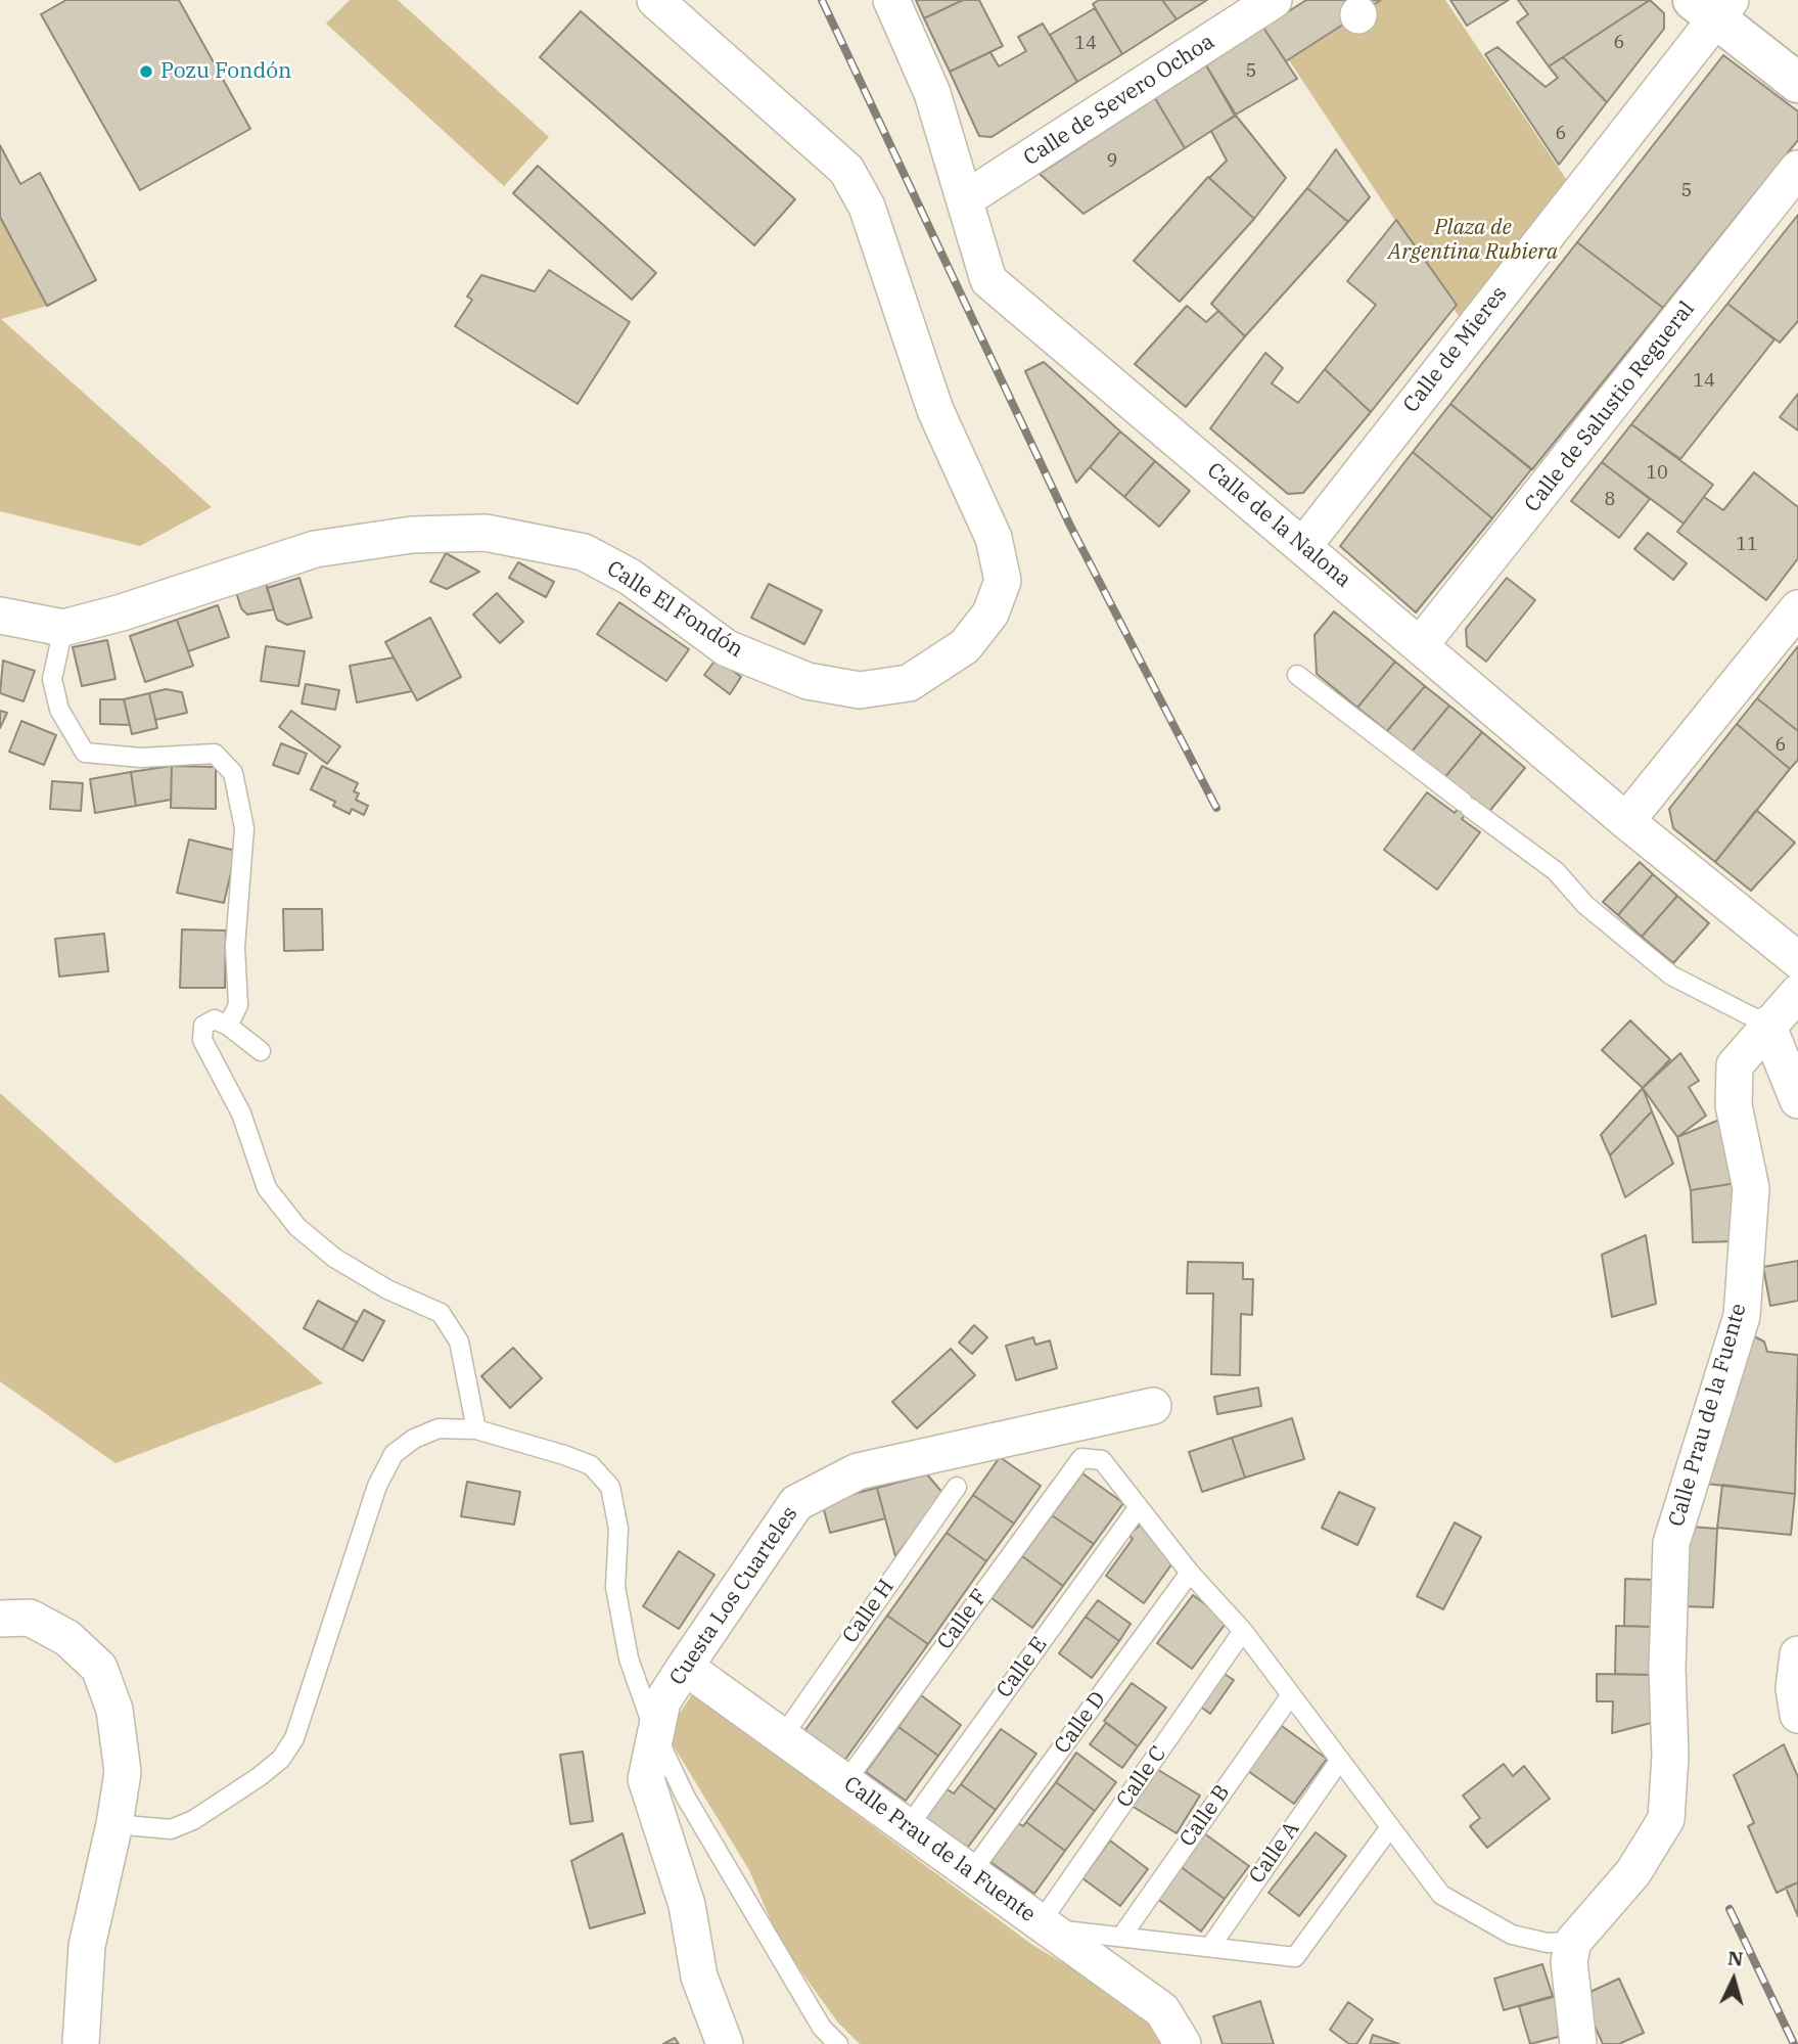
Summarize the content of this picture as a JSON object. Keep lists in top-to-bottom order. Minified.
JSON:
{"streets":{"street":["Calle de Severo Ochoa","Calle de Mieres","Calle de Salustio Regueral","Calle de la Nalona","Calle El Fondón","Calle Prau de la Fuente","Cuesta Los Cuarteles"],"lane":["Calle H","Calle F","Calle E","Calle D","Calle C","Calle B","Calle A"]},"crossings":[["Calle de Severo Ochoa","Calle de la Nalona"],["Calle de Mieres","Calle de la Nalona"],["Calle de Salustio Regueral","Calle de la Nalona"],["Calle Prau de la Fuente","Cuesta Los Cuarteles"],["Calle Prau de la Fuente","Calle H"],["Calle Prau de la Fuente","Calle F"],["Calle Prau de la Fuente","Calle E"],["Calle Prau de la Fuente","Calle D"],["Calle Prau de la Fuente","Calle C"],["Calle F","Calle E"]],"parks":["Plaza de Argentina Rubiera"],"places":["Pozu Fondón"],"house_numbers":["6","14","5","6","9","5","14","10","8","11","6"],"north":"top"}
